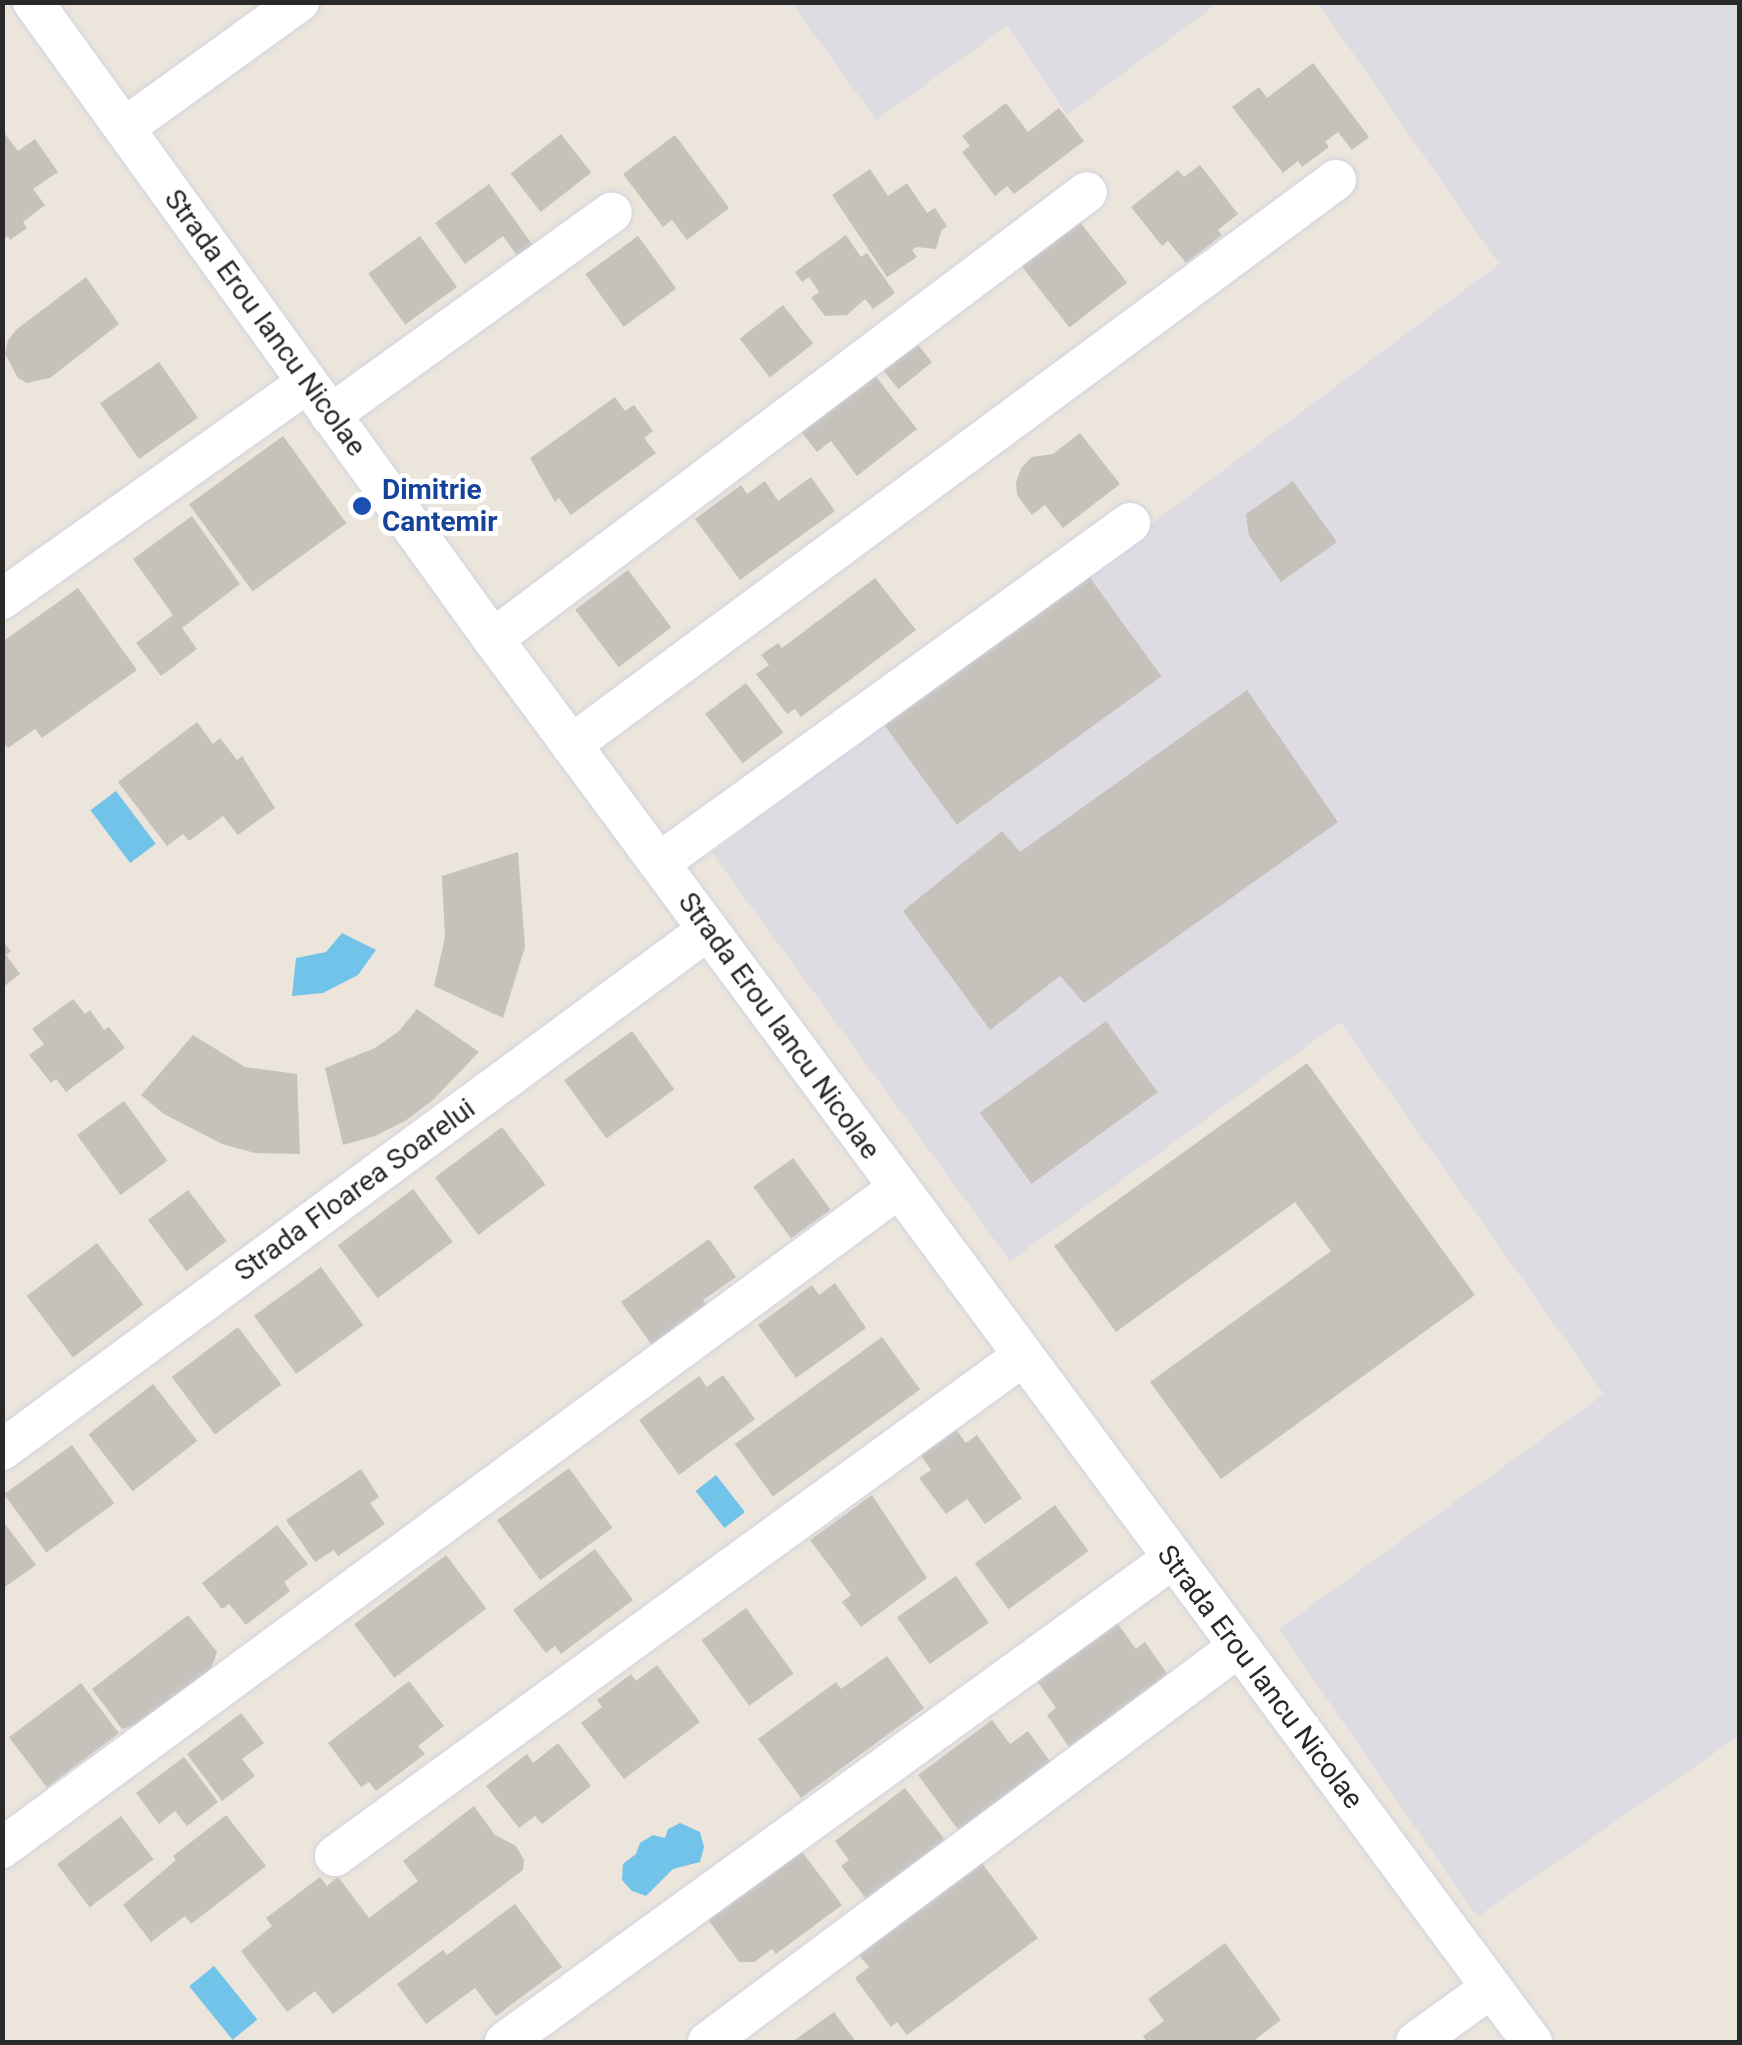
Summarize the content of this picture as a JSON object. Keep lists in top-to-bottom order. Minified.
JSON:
{"streets":{"street":["Strada Erou Iancu Nicolae","Strada Floarea Soarelui"]},"crossings":[["Strada Erou Iancu Nicolae","Strada Floarea Soarelui"]],"places":["Dimitrie Cantemir"]}
